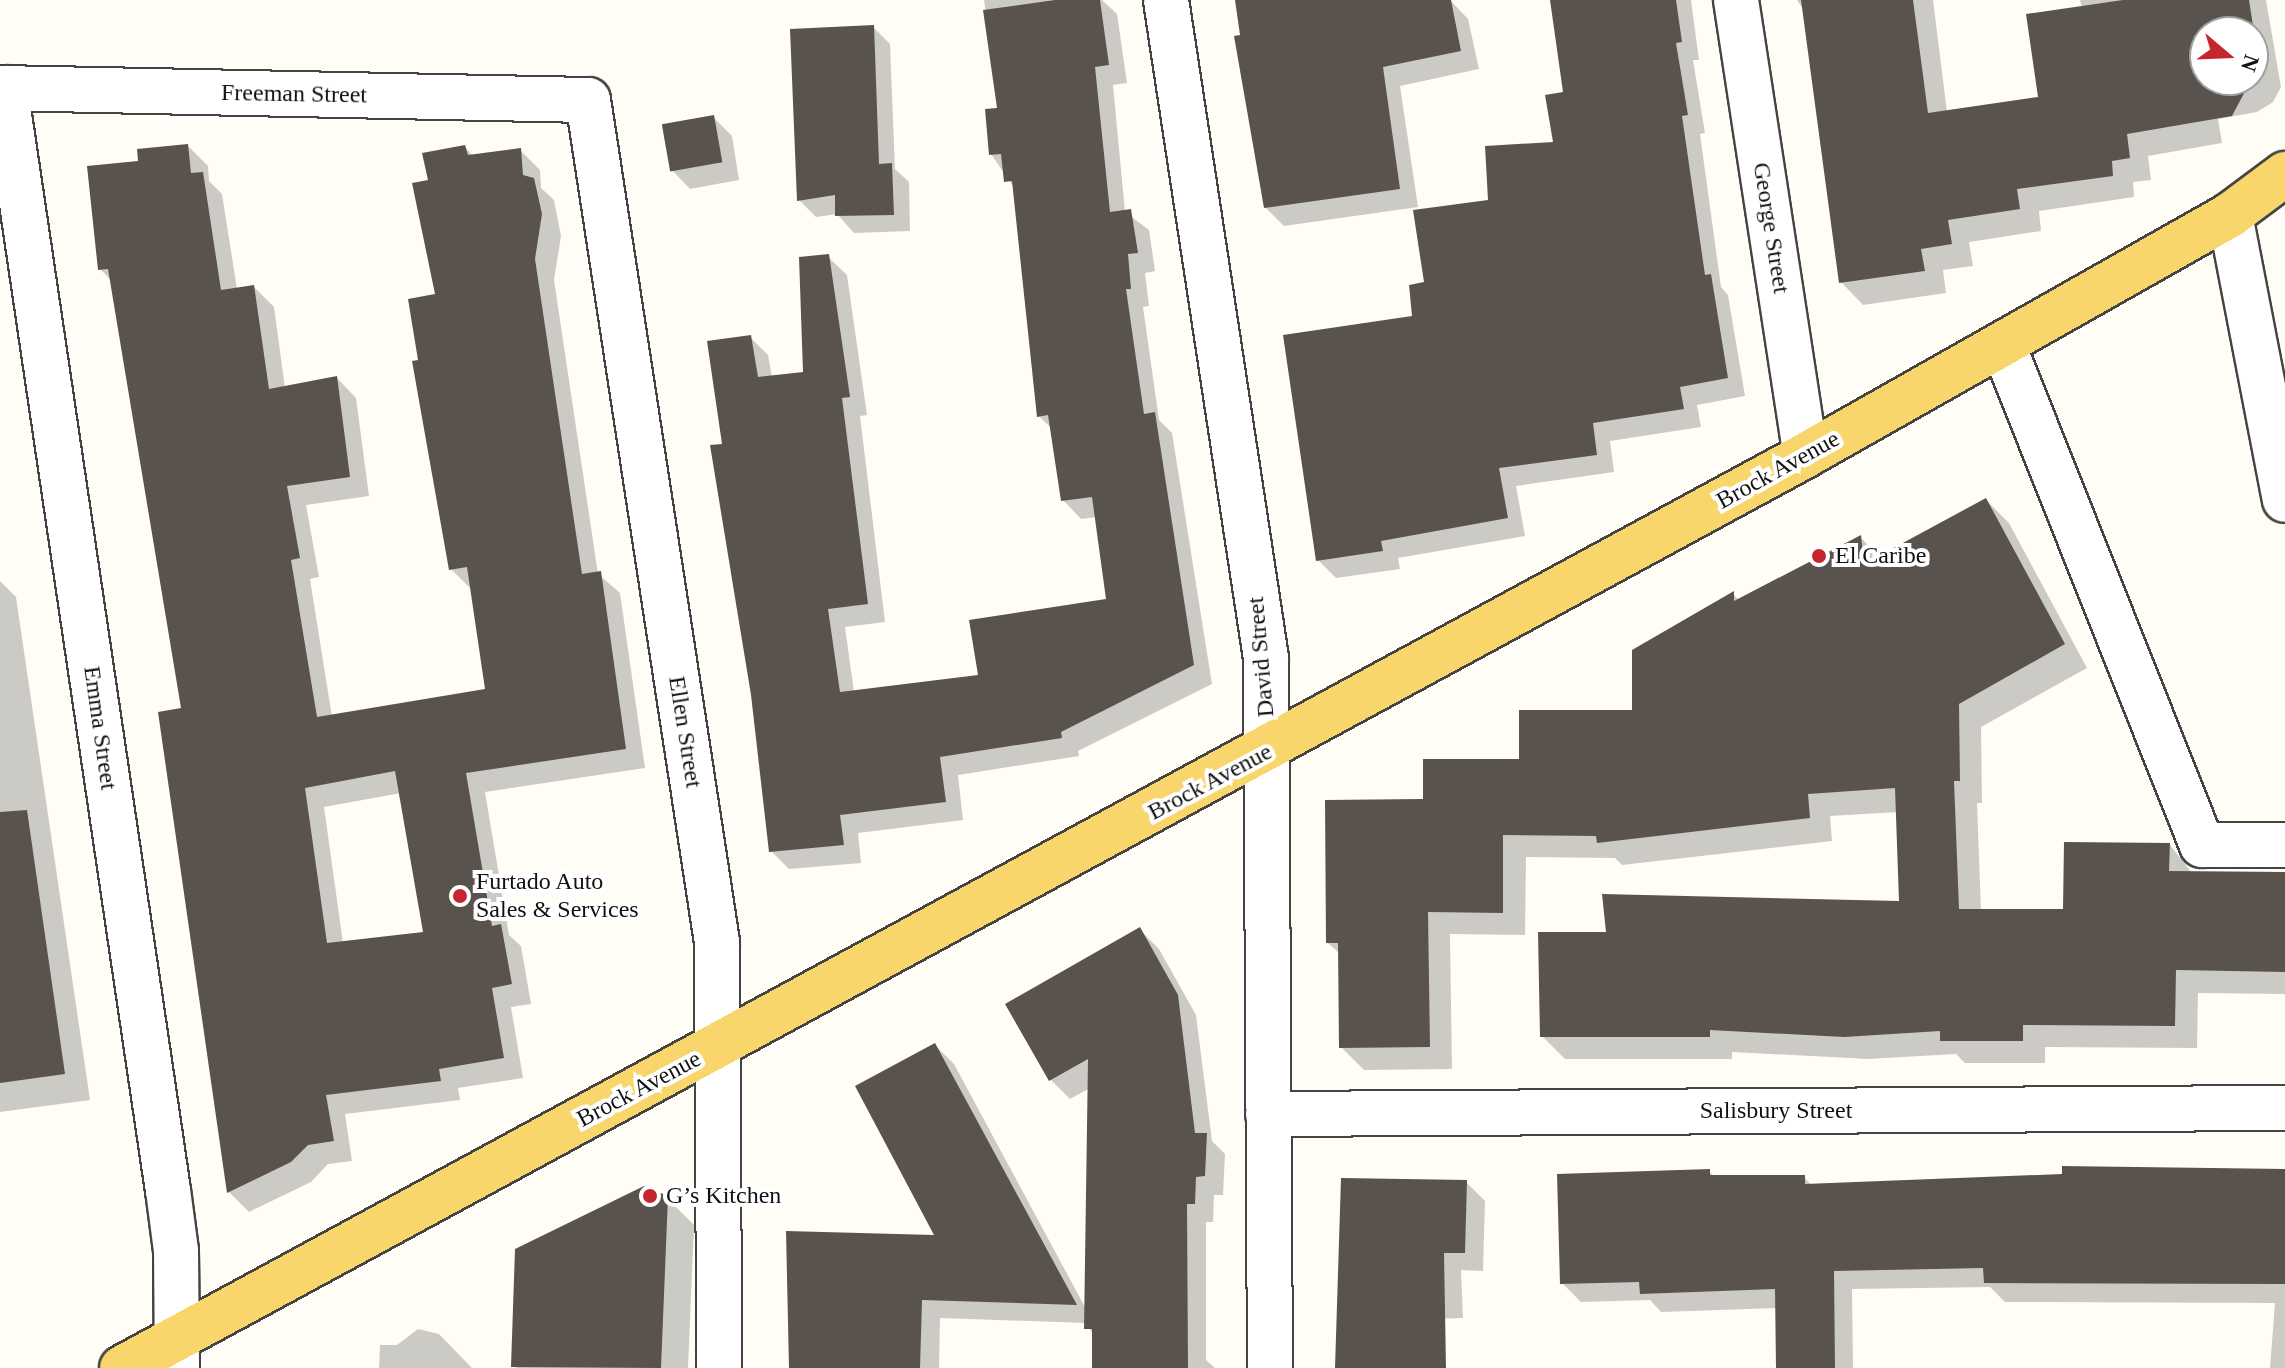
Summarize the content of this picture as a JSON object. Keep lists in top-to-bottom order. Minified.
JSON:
{"streets":{"main road":["Brock Avenue"],"street":["Freeman Street","George Street","David Street","Emma Street","Ellen Street","Salisbury Street"]},"crossings":[["Freeman Street","Emma Street"],["Freeman Street","Ellen Street"],["George Street","Brock Avenue"],["Brock Avenue","David Street"],["Brock Avenue","Emma Street"],["Brock Avenue","Ellen Street"],["David Street","Salisbury Street"]],"places":["El Caribe","Furtado Auto Sales & Services","G’s Kitchen"],"north":"right"}
